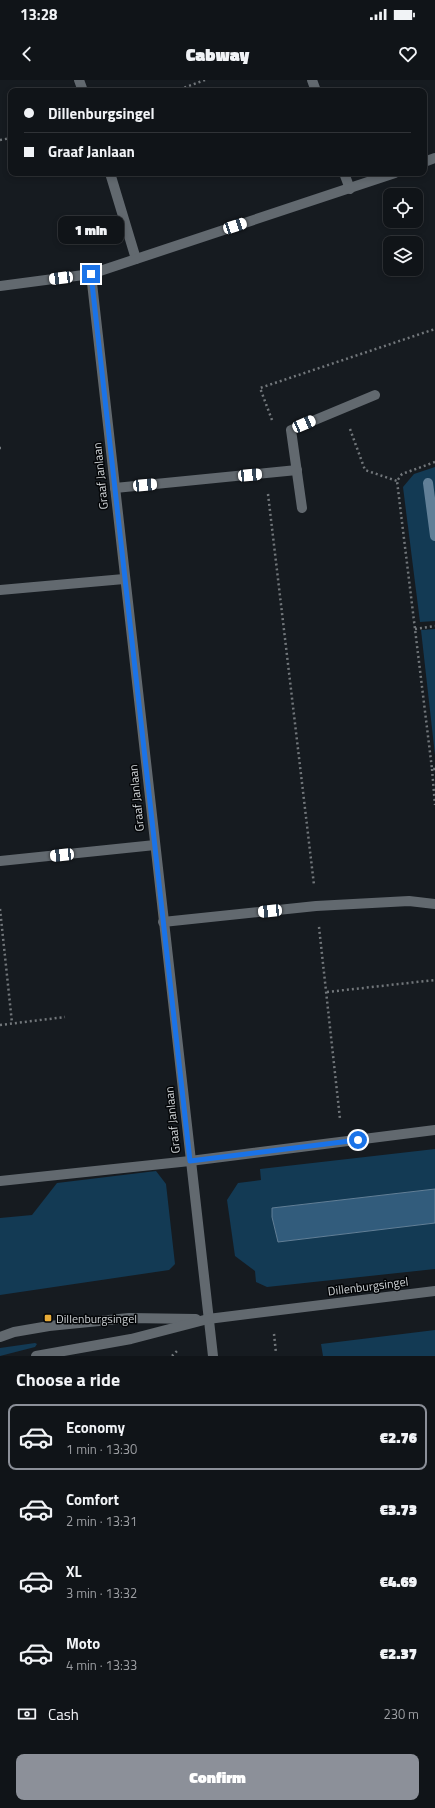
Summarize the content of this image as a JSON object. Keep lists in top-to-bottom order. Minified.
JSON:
{"streets":{"street":["Graaf Janlaan","Dillenburgsingel"]},"crossings":[["Graaf Janlaan","Dillenburgsingel"]],"places":{"transit":["Dillenburgsingel"]},"page":{"status":"13:28","header":"Cabway","banner":["Dillenburgsingel","Graaf Janlaan"],"bubble":"1 min","heading":"Choose a ride","list":[{"name":"Economy","note":"1 min · 13:30","value":"€2.76"},{"name":"Comfort","note":"2 min · 13:31","value":"€3.73"},{"name":"XL","note":"3 min · 13:32","value":"€4.69"},{"name":"Moto","note":"4 min · 13:33","value":"€2.37"}],"pay":["Cash","230 m"],"buttons":"Confirm"}}
